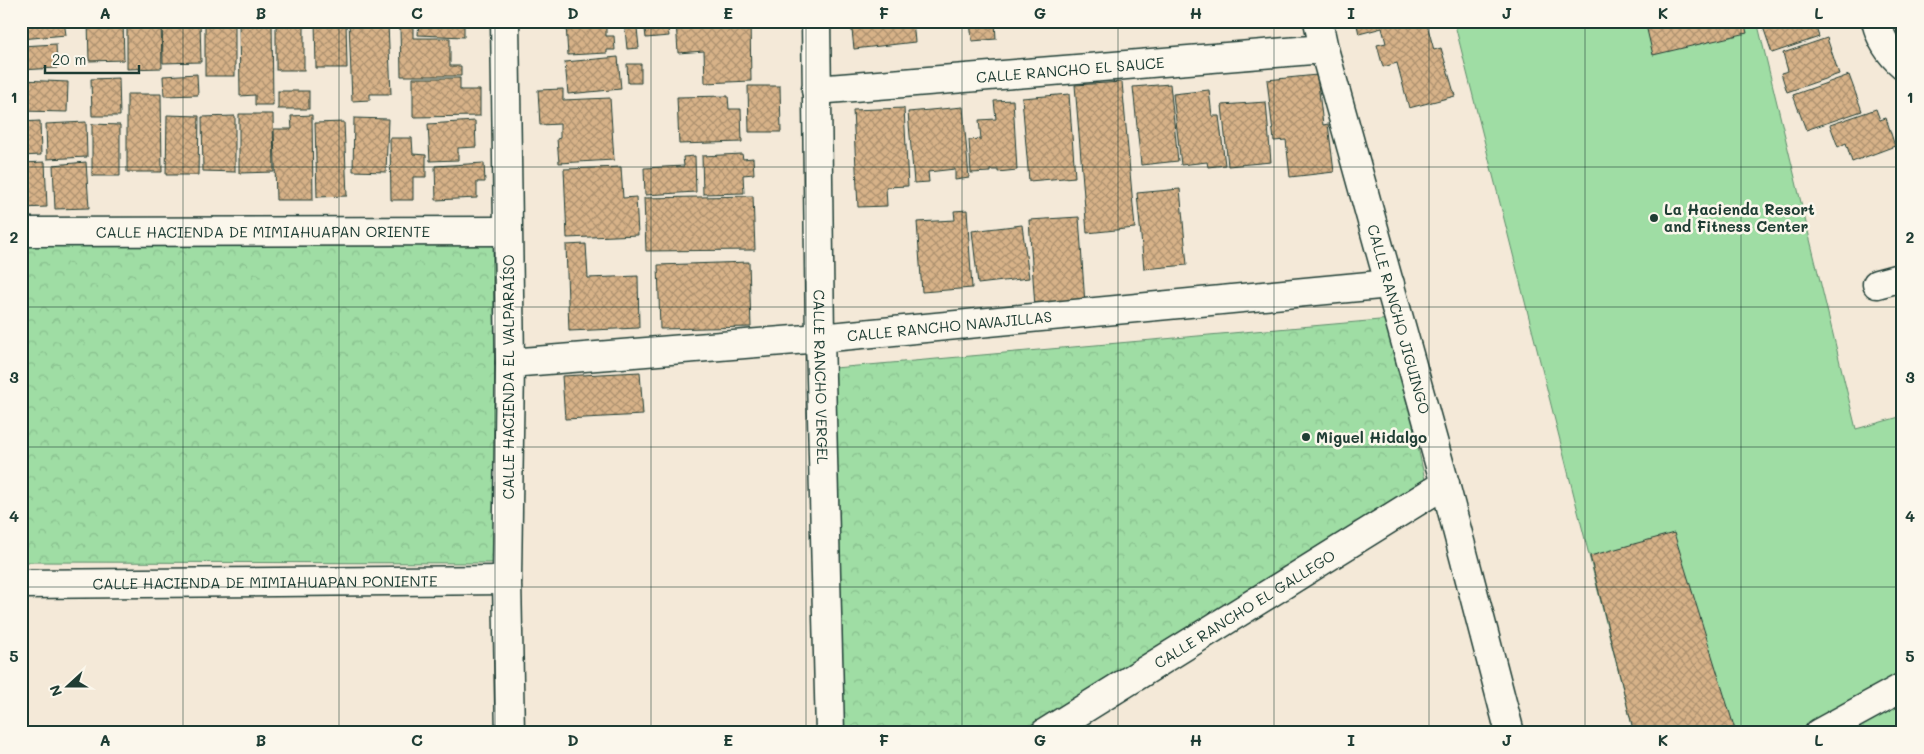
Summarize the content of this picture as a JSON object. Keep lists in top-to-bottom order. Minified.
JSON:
{"streets":{"street":["CALLE RANCHO EL SAUCE","CALLE HACIENDA DE MIMIAHUAPAN ORIENTE","CALLE RANCHO JIGUINGO","CALLE RANCHO NAVAJILLAS","CALLE HACIENDA EL VALPARAÍSO","CALLE RANCHO VERGEL","CALLE HACIENDA DE MIMIAHUAPAN PONIENTE","CALLE RANCHO EL GALLEGO"]},"crossings":[["CALLE RANCHO EL SAUCE","CALLE RANCHO JIGUINGO"],["CALLE RANCHO EL SAUCE","CALLE RANCHO VERGEL"],["CALLE HACIENDA DE MIMIAHUAPAN ORIENTE","CALLE HACIENDA EL VALPARAÍSO"],["CALLE RANCHO JIGUINGO","CALLE RANCHO NAVAJILLAS"],["CALLE RANCHO JIGUINGO","CALLE RANCHO EL GALLEGO"],["CALLE RANCHO NAVAJILLAS","CALLE HACIENDA EL VALPARAÍSO"],["CALLE RANCHO NAVAJILLAS","CALLE RANCHO VERGEL"],["CALLE HACIENDA EL VALPARAÍSO","CALLE HACIENDA DE MIMIAHUAPAN PONIENTE"]],"places":["La Hacienda Resort and Fitness Center","Miguel Hidalgo"],"scale_bar":"20 m","north":"left","grid":{"columns":["A","B","C","D","E","F","G","H","I","J","K","L"],"rows":["1","2","3","4","5"]}}
